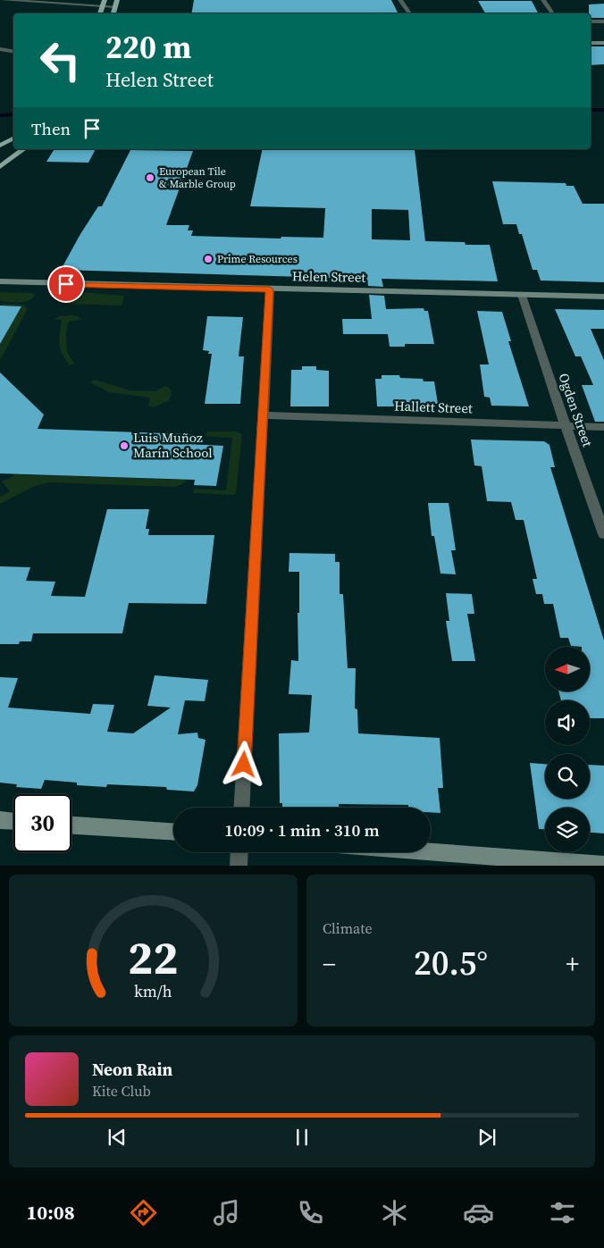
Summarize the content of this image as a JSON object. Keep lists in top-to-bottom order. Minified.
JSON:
{"streets":{"street":["Helen Street","Hallett Street","Ogden Street"]},"crossings":[["Helen Street","Ogden Street"],["Hallett Street","Ogden Street"]],"places":["European Tile & Marble Group","Prime Resources","Luis Muñoz Marín School"],"north":"left","page":{"turn":["220 m","Helen Street"],"then":"Then","limit":"30","trip":"10:09 · 1 min · 310 m","tile":"Climate","heat":["−","20.5°","+"],"song":["Neon Rain","Kite Club"],"tabs":"10:08","gauge":["22","km/h"]}}
